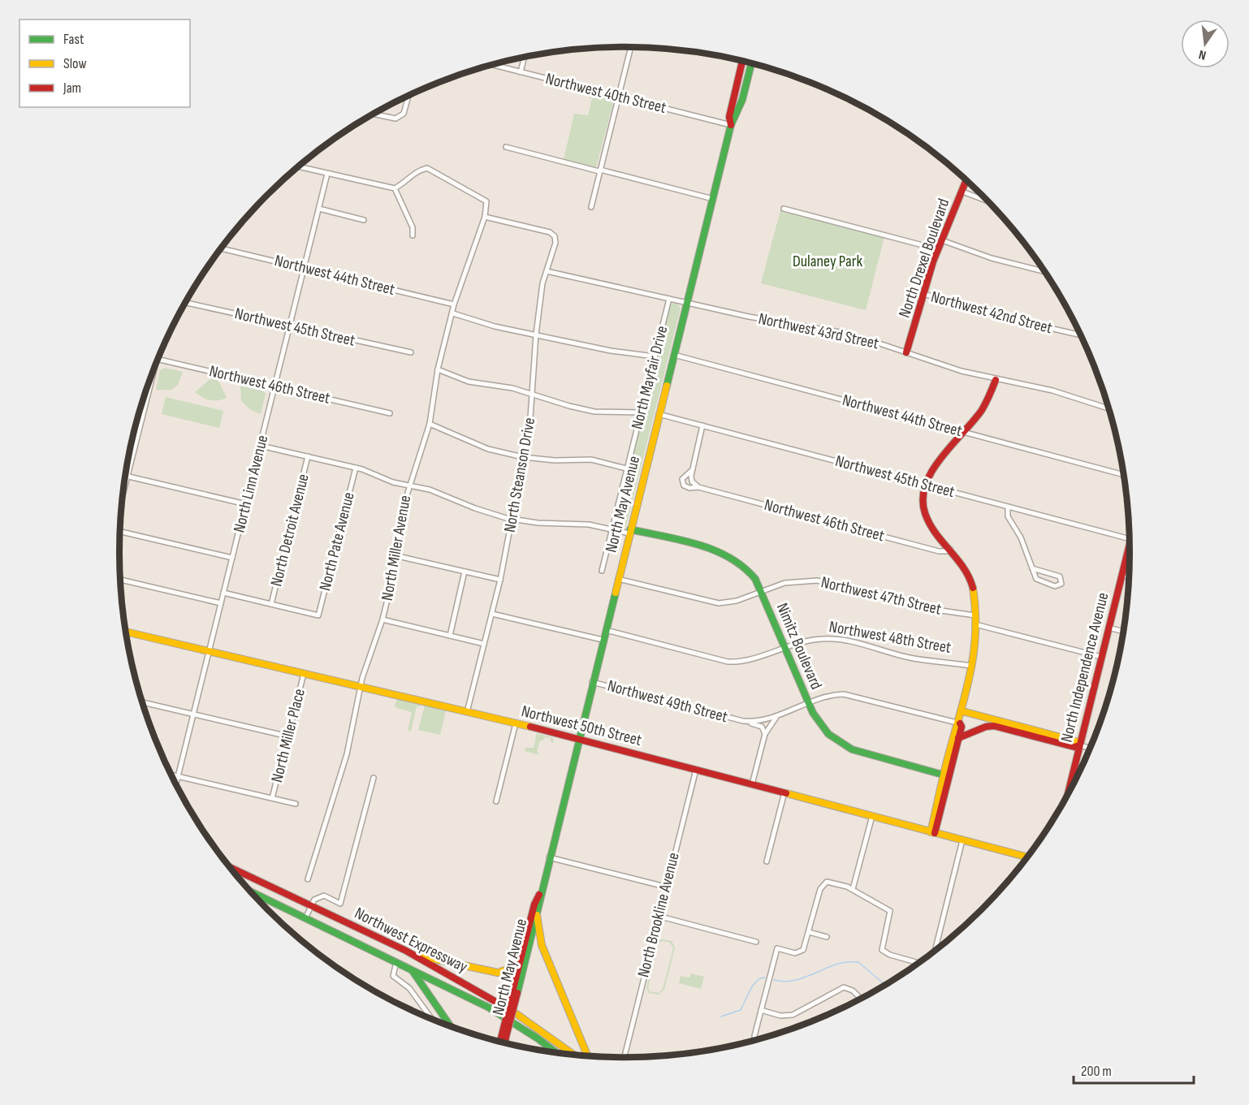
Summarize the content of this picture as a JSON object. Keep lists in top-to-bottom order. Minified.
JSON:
{"streets":{"main road":["North Drexel Boulevard","North May Avenue","Nimitz Boulevard","North Independence Avenue","Northwest 50th Street","Northwest Expressway"],"street":["Northwest 40th Street","Northwest 44th Street","Northwest 42nd Street","Northwest 45th Street","Northwest 43rd Street","North Mayfair Drive","Northwest 46th Street","North Steanson Drive","North Linn Avenue","North Detroit Avenue","North Pate Avenue","North Miller Avenue","Northwest 47th Street","Northwest 48th Street","Northwest 49th Street","North Miller Place","North Brookline Avenue"]},"crossings":[["Northwest 40th Street","North May Avenue"],["North Drexel Boulevard","Northwest 42nd Street"],["North Drexel Boulevard","Northwest 43rd Street"],["Northwest 44th Street","North Linn Avenue"],["Northwest 44th Street","North May Avenue"],["Northwest 44th Street","North Miller Avenue"],["Northwest 45th Street","North Linn Avenue"],["Northwest 45th Street","North May Avenue"],["Northwest 43rd Street","North Mayfair Drive"],["Northwest 43rd Street","North Steanson Drive"],["Northwest 43rd Street","North May Avenue"],["Northwest 46th Street","North Linn Avenue"],["North Steanson Drive","North Miller Avenue"],["North Steanson Drive","Northwest 50th Street"],["North Linn Avenue","Northwest 50th Street"],["North May Avenue","Northwest 47th Street"],["North May Avenue","Northwest 48th Street"],["North May Avenue","Nimitz Boulevard"],["North May Avenue","Northwest 49th Street"],["North May Avenue","Northwest 50th Street"],["North Detroit Avenue","North Pate Avenue"],["North Miller Avenue","Northwest 50th Street"],["Northwest 47th Street","Nimitz Boulevard"],["Northwest 48th Street","Nimitz Boulevard"],["Nimitz Boulevard","Northwest 49th Street"],["Northwest 50th Street","North Miller Place"],["Northwest 50th Street","North Brookline Avenue"]],"parks":["Dulaney Park"],"legend":["Fast","Slow","Jam"],"scale_bar":"200 m","north":"bottom"}
